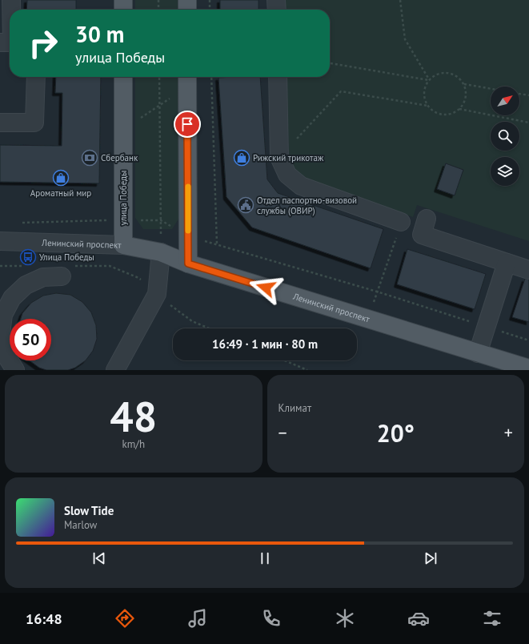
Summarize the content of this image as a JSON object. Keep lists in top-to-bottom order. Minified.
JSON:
{"streets":{"main road":["улица Победы","Ленинский проспект"]},"crossings":[["улица Победы","Ленинский проспект"]],"places":{"bank":["Сбербанк"],"shop":["Рижский трикотаж","Ароматный мир"],"public building":["Отдел паспортно-визовой службы (ОВИР)"],"bus stop":["Улица Победы"]},"north":"top right","page":{"turn":["30 m","улица Победы"],"limit":"50","trip":"16:49 · 1 мин · 80 m","tile":[["48","km/h"],"Климат"],"heat":["−","20°","+"],"song":["Slow Tide","Marlow"],"tabs":"16:48"}}
